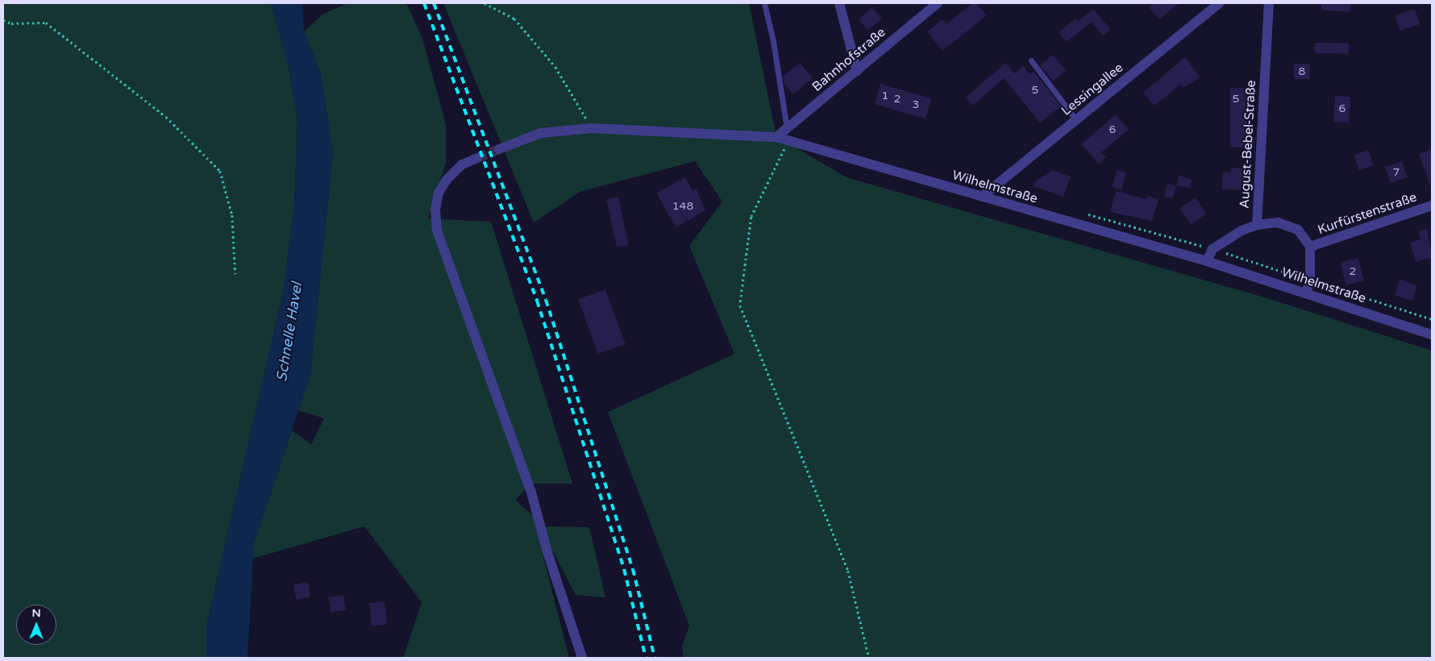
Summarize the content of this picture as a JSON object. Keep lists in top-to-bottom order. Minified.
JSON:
{"streets":{"street":["Bahnhofstraße","Lessingallee","August-Bebel-Straße","Wilhelmstraße","Kurfürstenstraße"]},"crossings":[["Bahnhofstraße","Wilhelmstraße"],["Lessingallee","Wilhelmstraße"],["August-Bebel-Straße","Kurfürstenstraße"],["Wilhelmstraße","Kurfürstenstraße"]],"water":["Schnelle Havel"],"house_numbers":["8","5","1","2","5","3","6","6","7","148","2"],"north":"top"}
